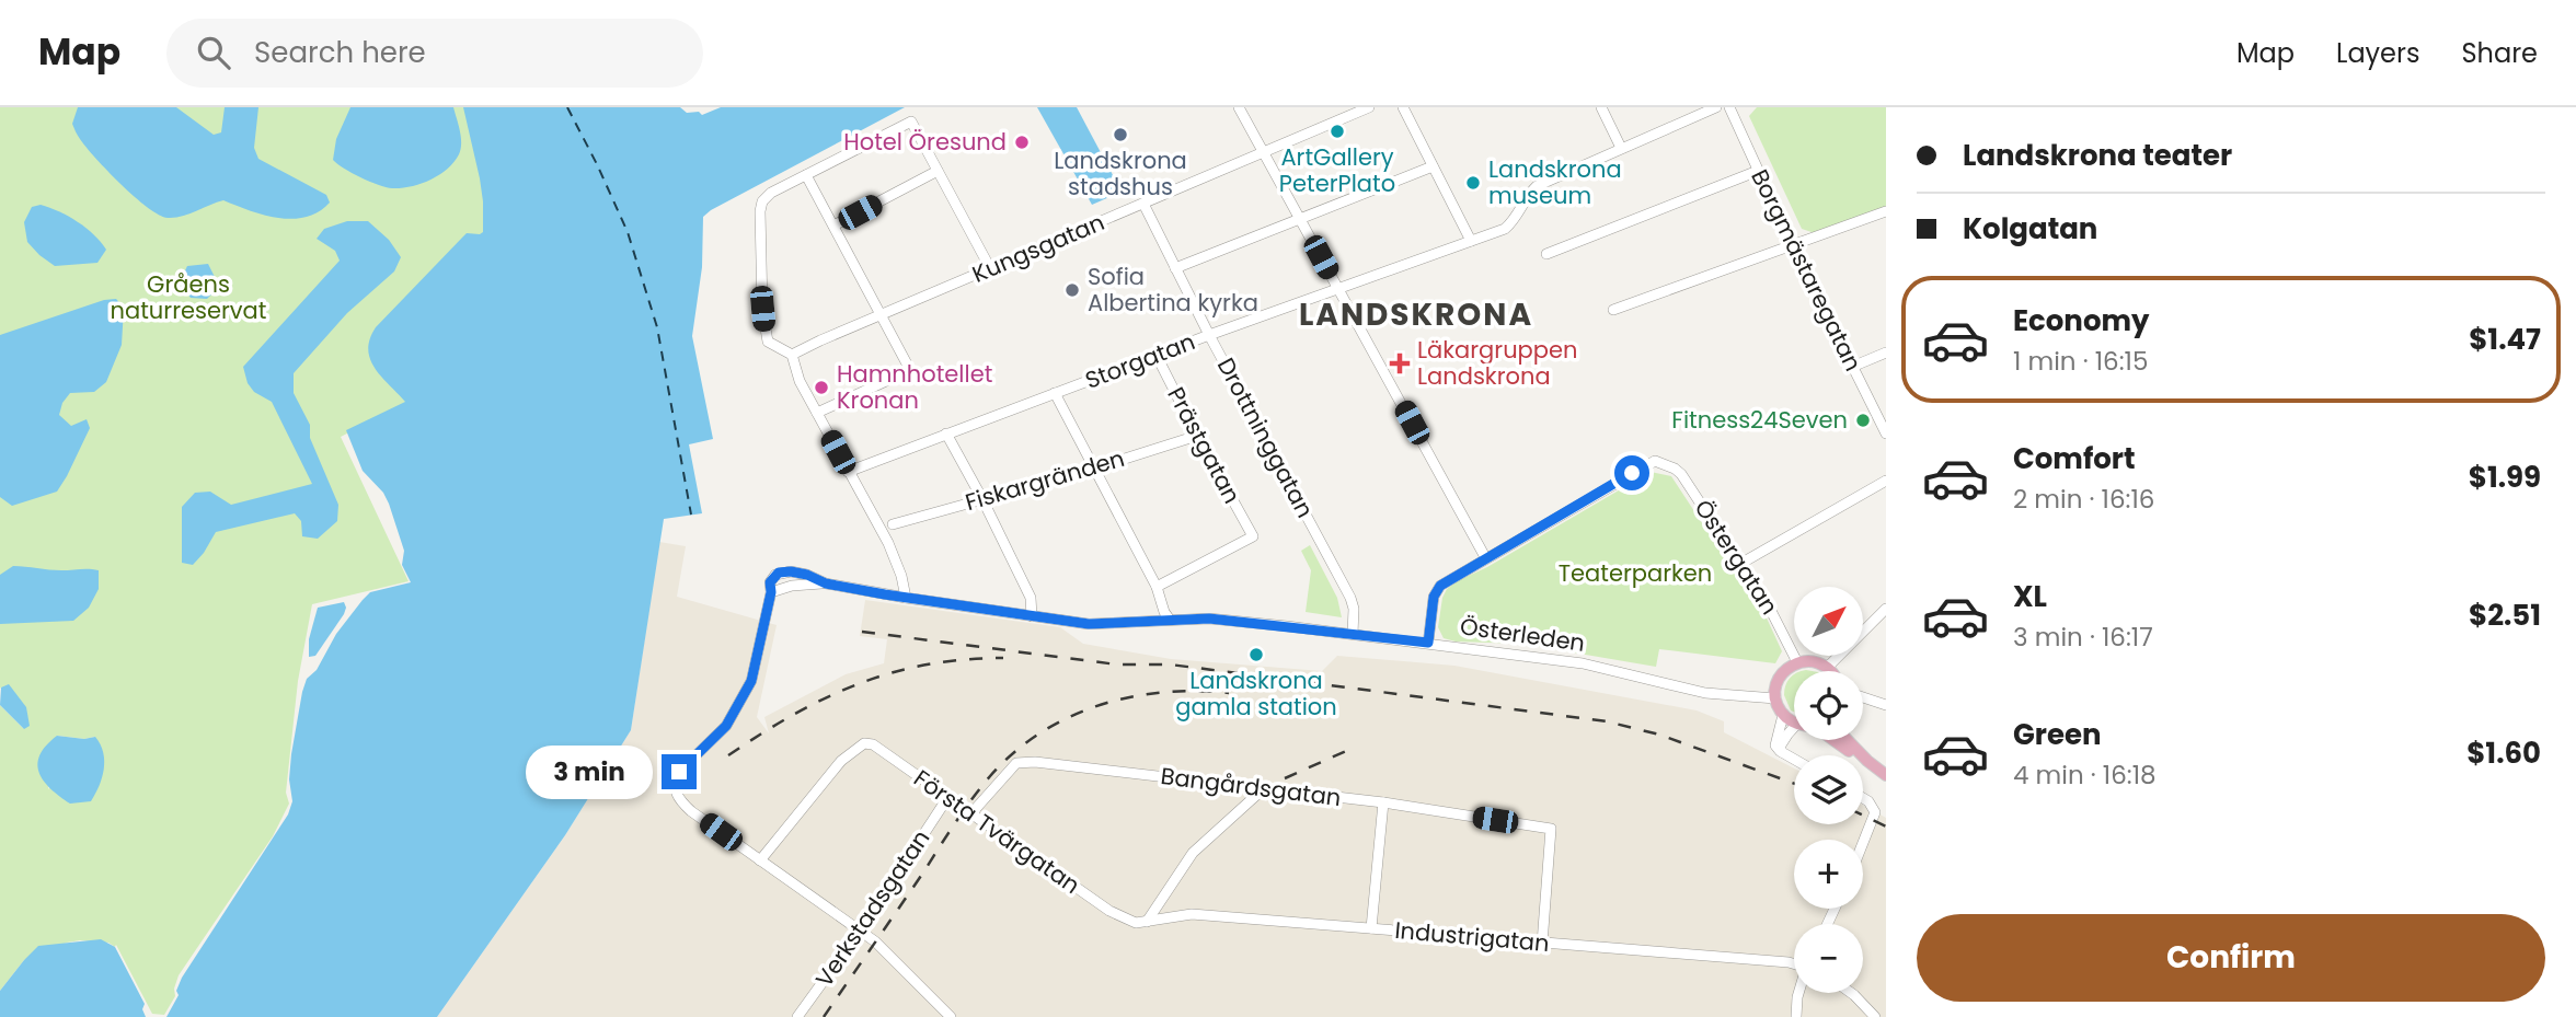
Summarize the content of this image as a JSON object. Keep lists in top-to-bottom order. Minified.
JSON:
{"streets":{"street":["Kungsgatan","Borgmästaregatan","Storgatan","Drottninggatan","Prästgatan","Fiskargränden","Östergatan","Österleden","Bangårdsgatan","Första Tvärgatan","Verkstadsgatan","Industrigatan"]},"crossings":[["Kungsgatan","Drottninggatan"],["Storgatan","Drottninggatan"],["Storgatan","Prästgatan"],["Drottninggatan","Österleden"],["Prästgatan","Fiskargränden"],["Bangårdsgatan","Första Tvärgatan"],["Bangårdsgatan","Industrigatan"],["Första Tvärgatan","Verkstadsgatan"],["Första Tvärgatan","Industrigatan"]],"districts":["LANDSKRONA"],"parks":["Gråens naturreservat","Teaterparken"],"places":{"other":["ArtGallery PeterPlato","Landskrona stadshus","Hotel Öresund","Landskrona museum","Sofia Albertina kyrka","Hamnhotellet Kronan","Fitness24Seven","Landskrona gamla station"],"health":["Läkargruppen Landskrona"]},"north":"top right","page":{"header":"Map","search":"Search here","nav":["Map","Layers","Share"],"banner":["Landskrona teater","Kolgatan"],"list":[{"name":"Economy","note":"1 min · 16:15","value":"$1.47"},{"name":"Comfort","note":"2 min · 16:16","value":"$1.99"},{"name":"XL","note":"3 min · 16:17","value":"$2.51"},{"name":"Green","note":"4 min · 16:18","value":"$1.60"}],"map_buttons":["+","−"],"bubble":"3 min","buttons":"Confirm"}}
